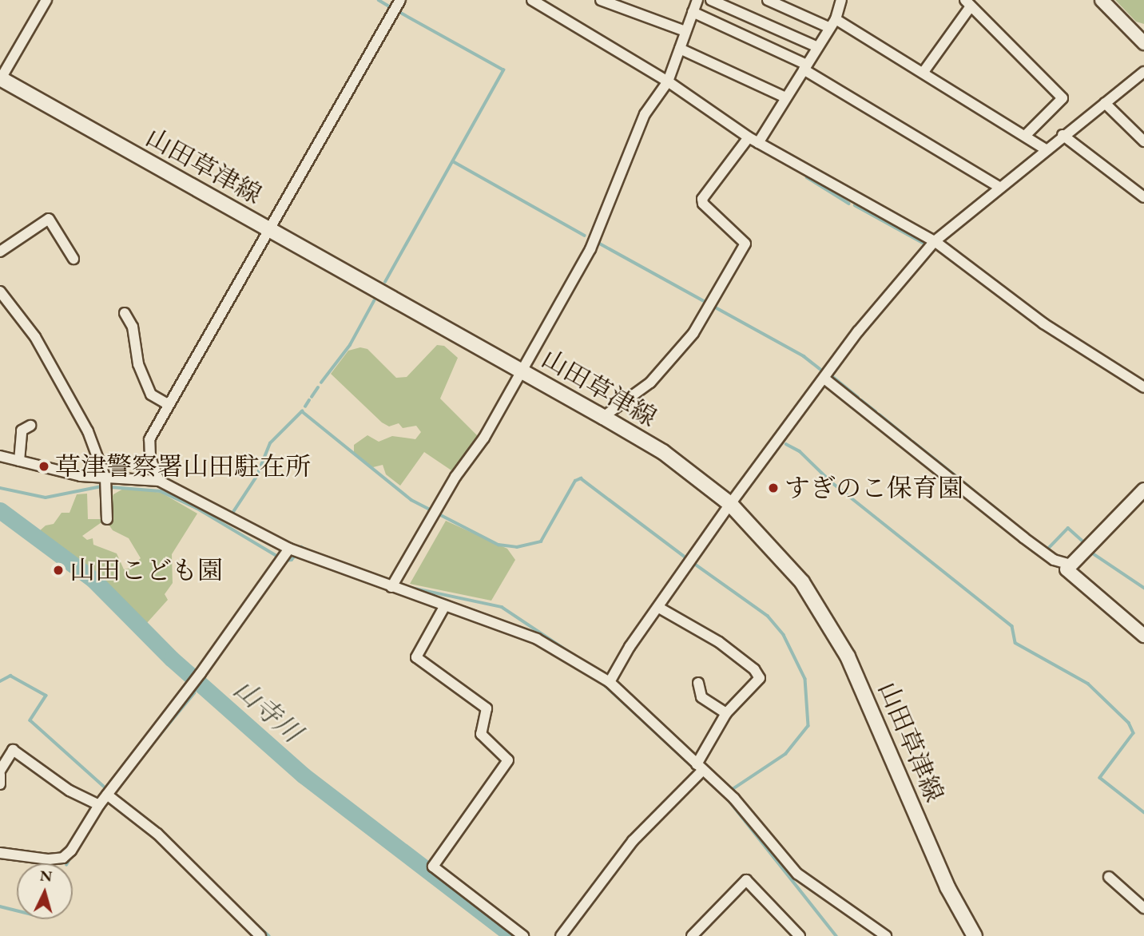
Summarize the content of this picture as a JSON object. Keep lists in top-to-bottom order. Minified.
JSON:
{"streets":{"main road":["山田草津線"]},"water":["山寺川"],"places":["草津警察署山田駐在所","すぎのこ保育園","山田こども園"],"north":"top"}
